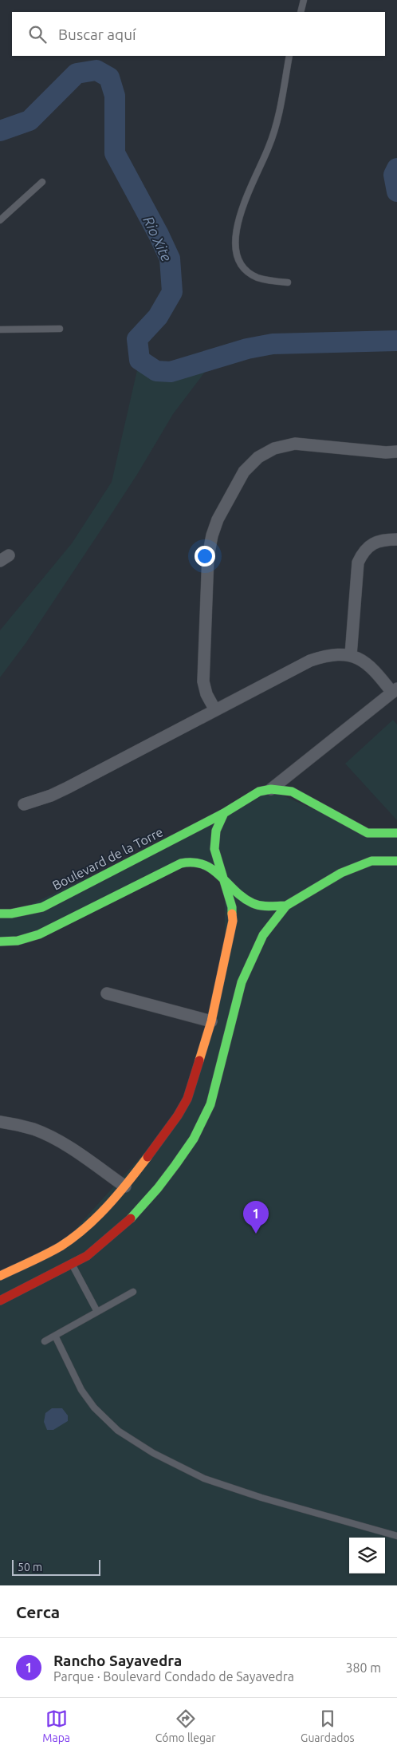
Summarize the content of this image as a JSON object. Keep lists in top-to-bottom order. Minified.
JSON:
{"streets":{"street":["Boulevard de la Torre"]},"water":["Rio Xite"],"scale_bar":"50 m","page":{"search":"Buscar aquí","pins":"1","scale":"50 m","heading":"Cerca","list":[{"mark":"1","name":"Rancho Sayavedra","note":"Parque · Boulevard Condado de Sayavedra","value":"380 m"}],"nav":["Mapa","Cómo llegar","Guardados"]}}
